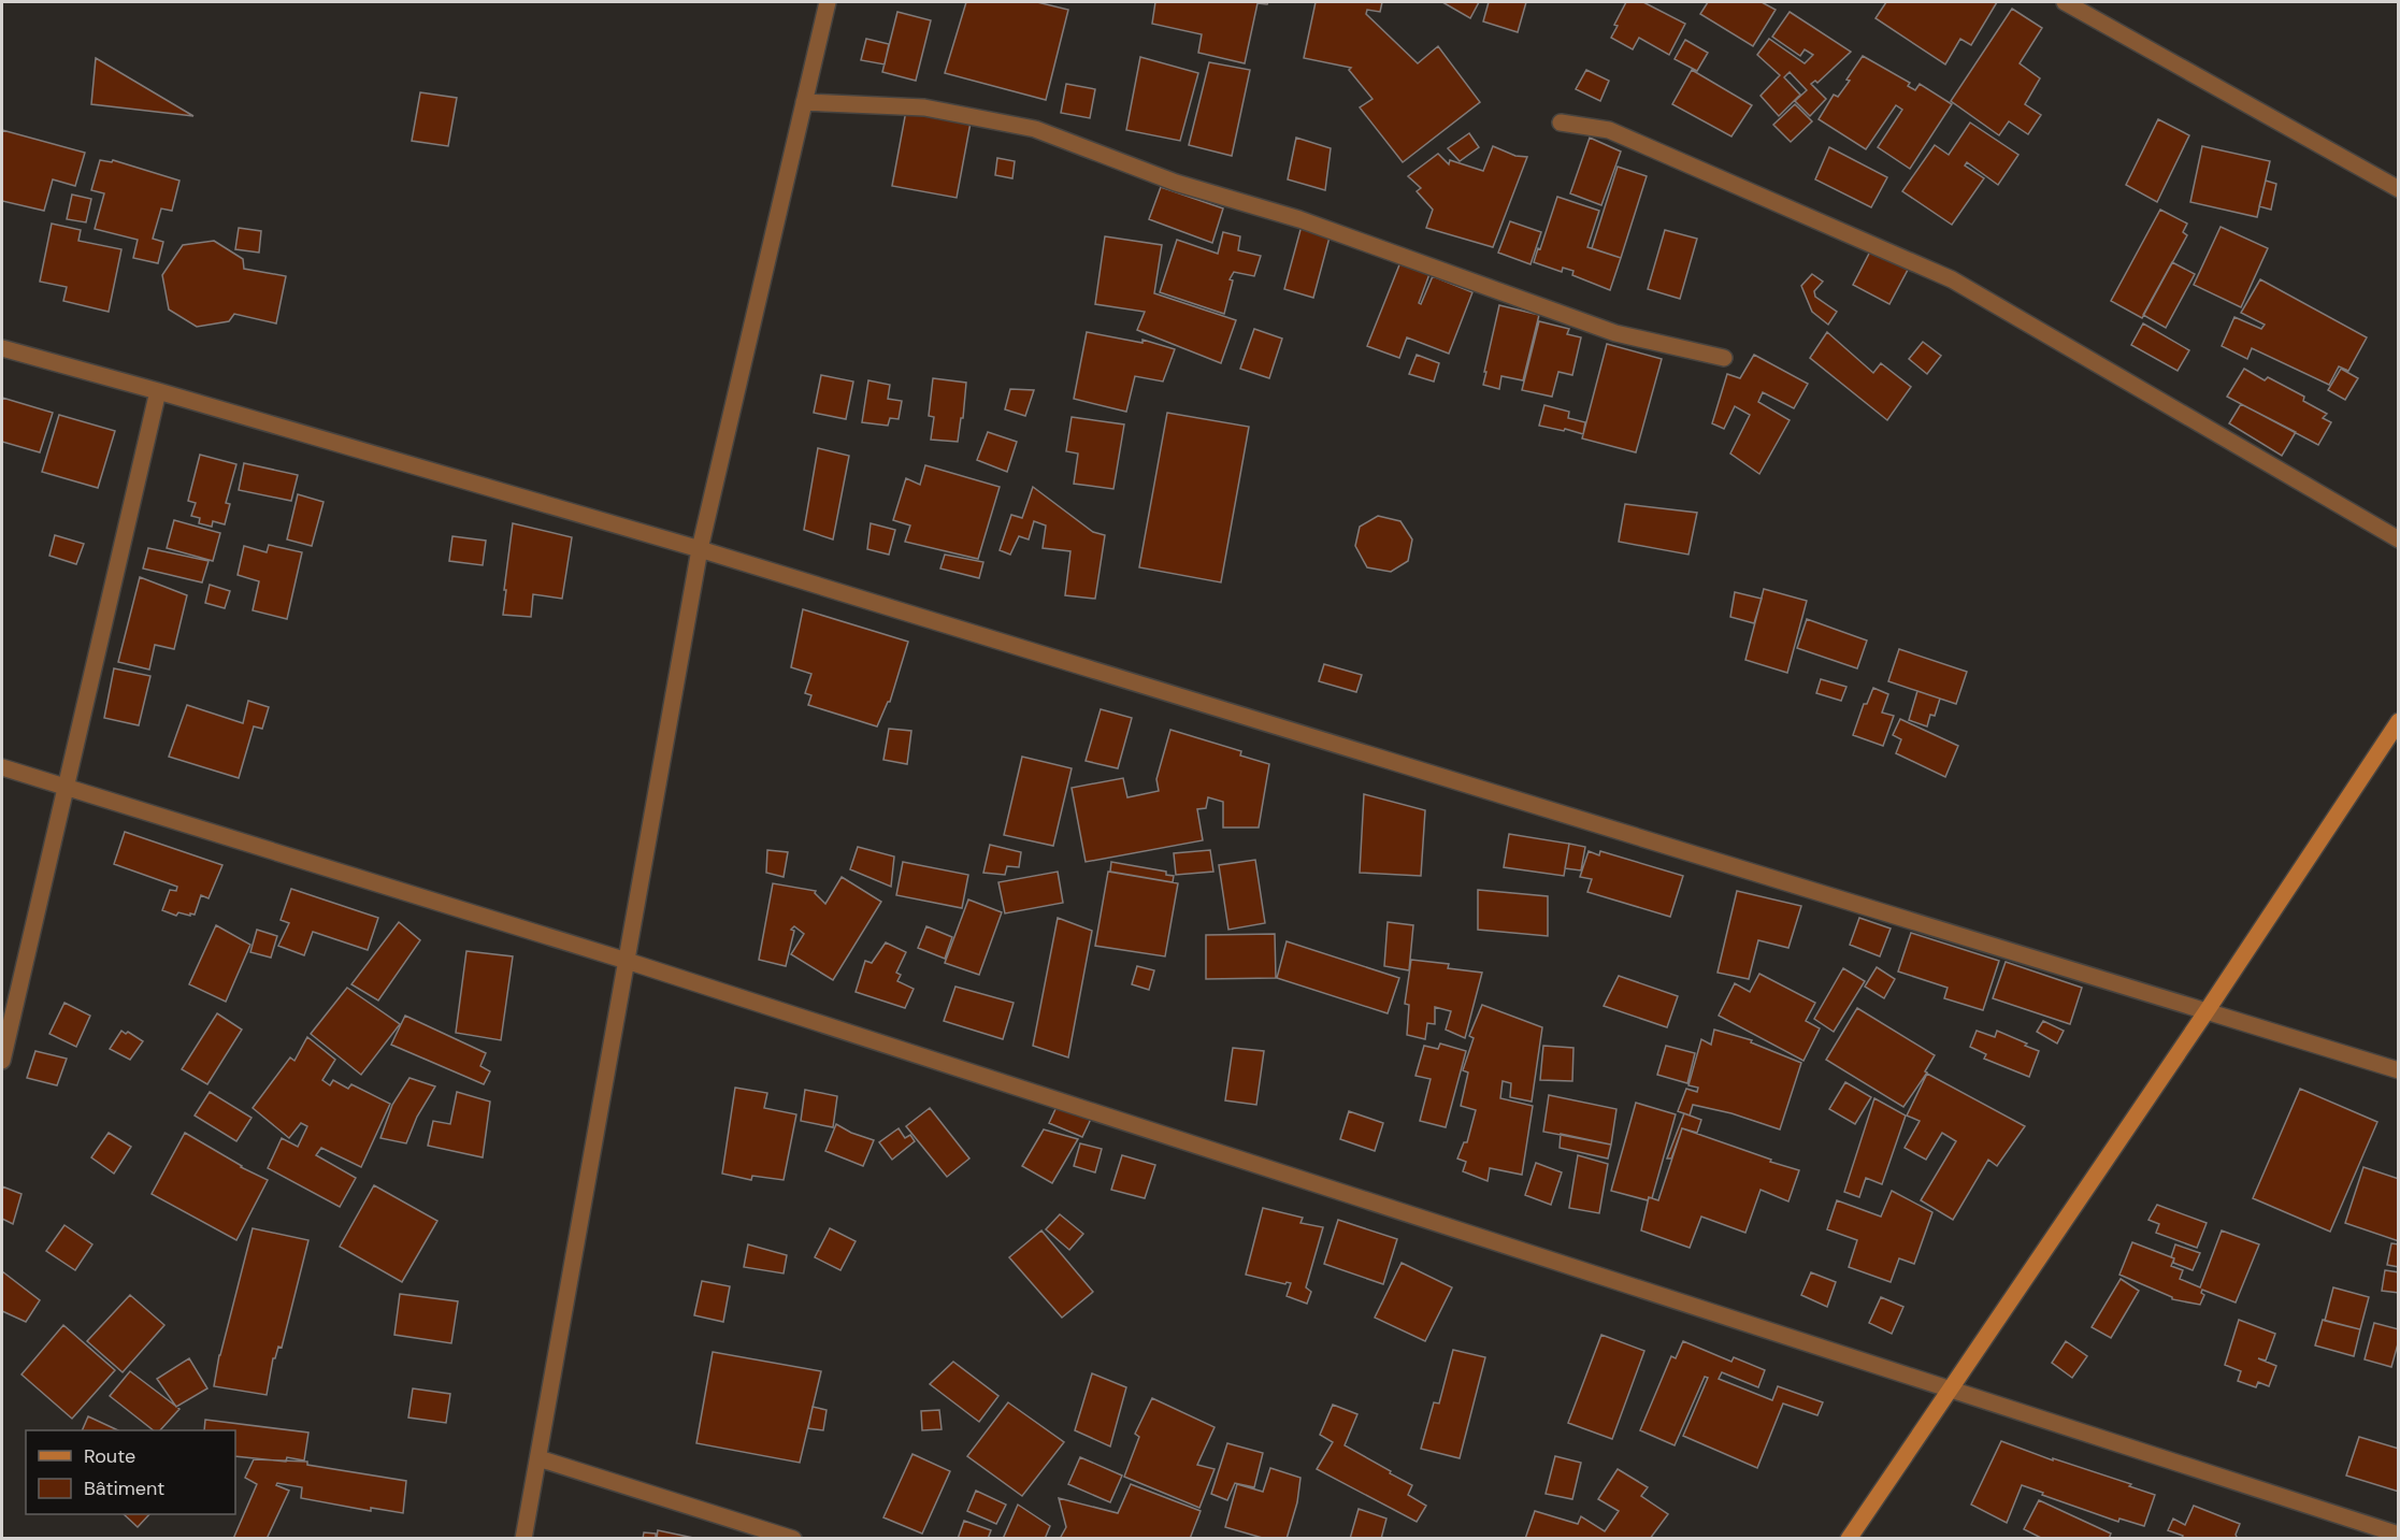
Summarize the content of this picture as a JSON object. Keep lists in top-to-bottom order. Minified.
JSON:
{"legend":["Route","Bâtiment"]}
